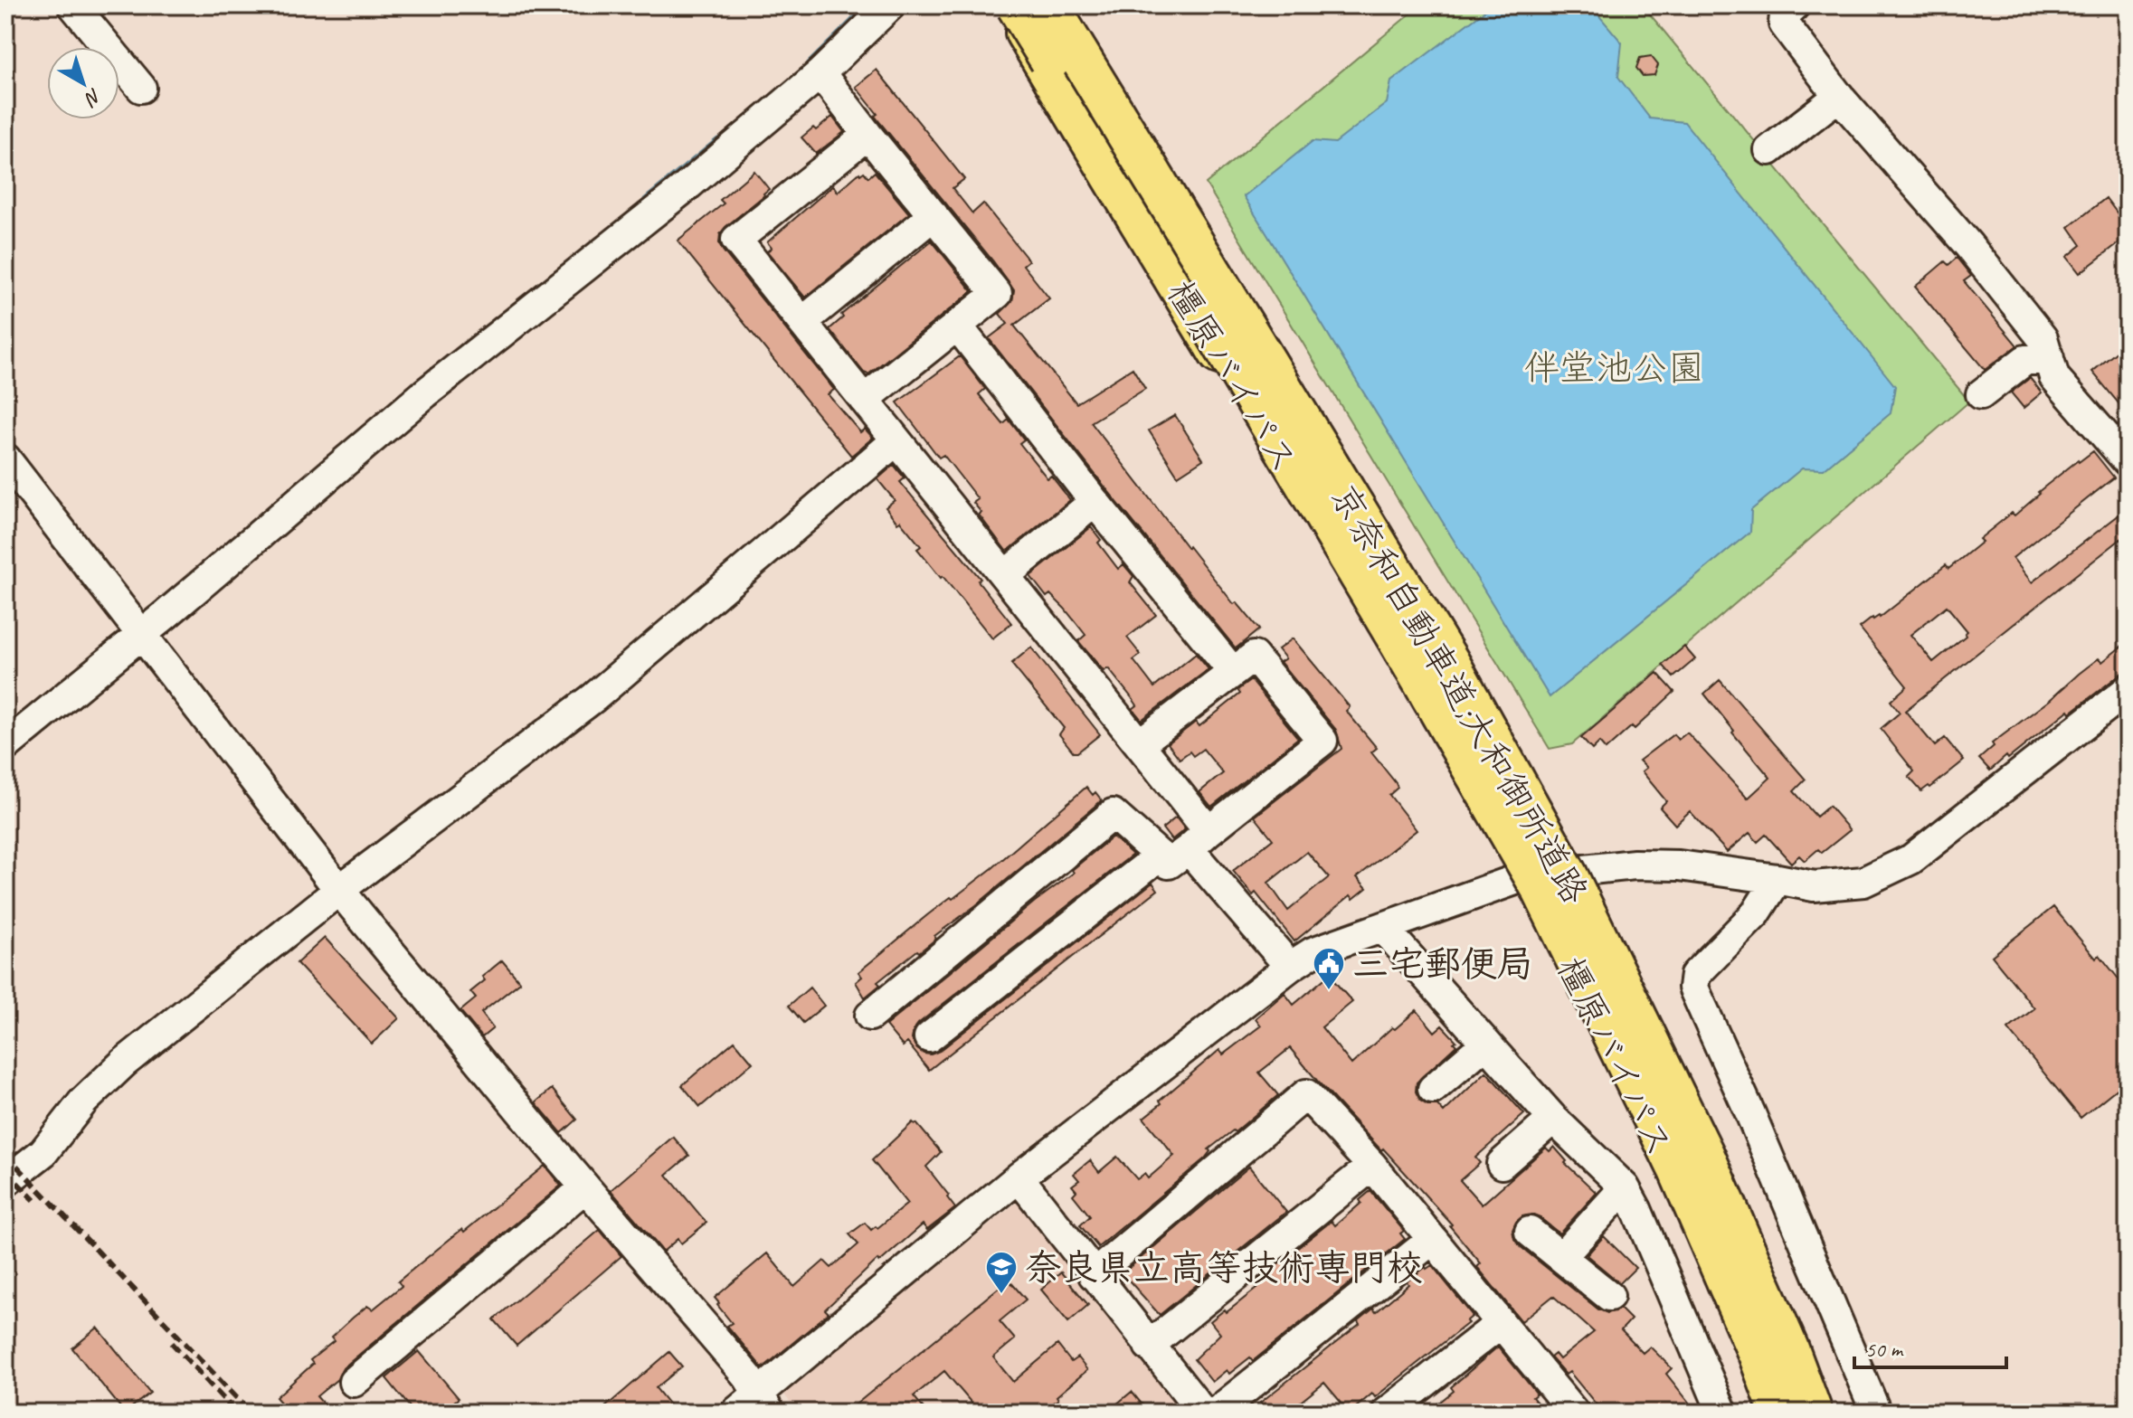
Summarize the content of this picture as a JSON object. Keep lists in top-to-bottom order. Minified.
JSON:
{"streets":{"highway":["橿原バイパス","京奈和自動車道;大和御所道路"]},"parks":["伴堂池公園"],"places":{"public building":["三宅郵便局"],"school or university":["奈良県立高等技術専門校"]},"scale_bar":"50 m","north":"bottom right"}
